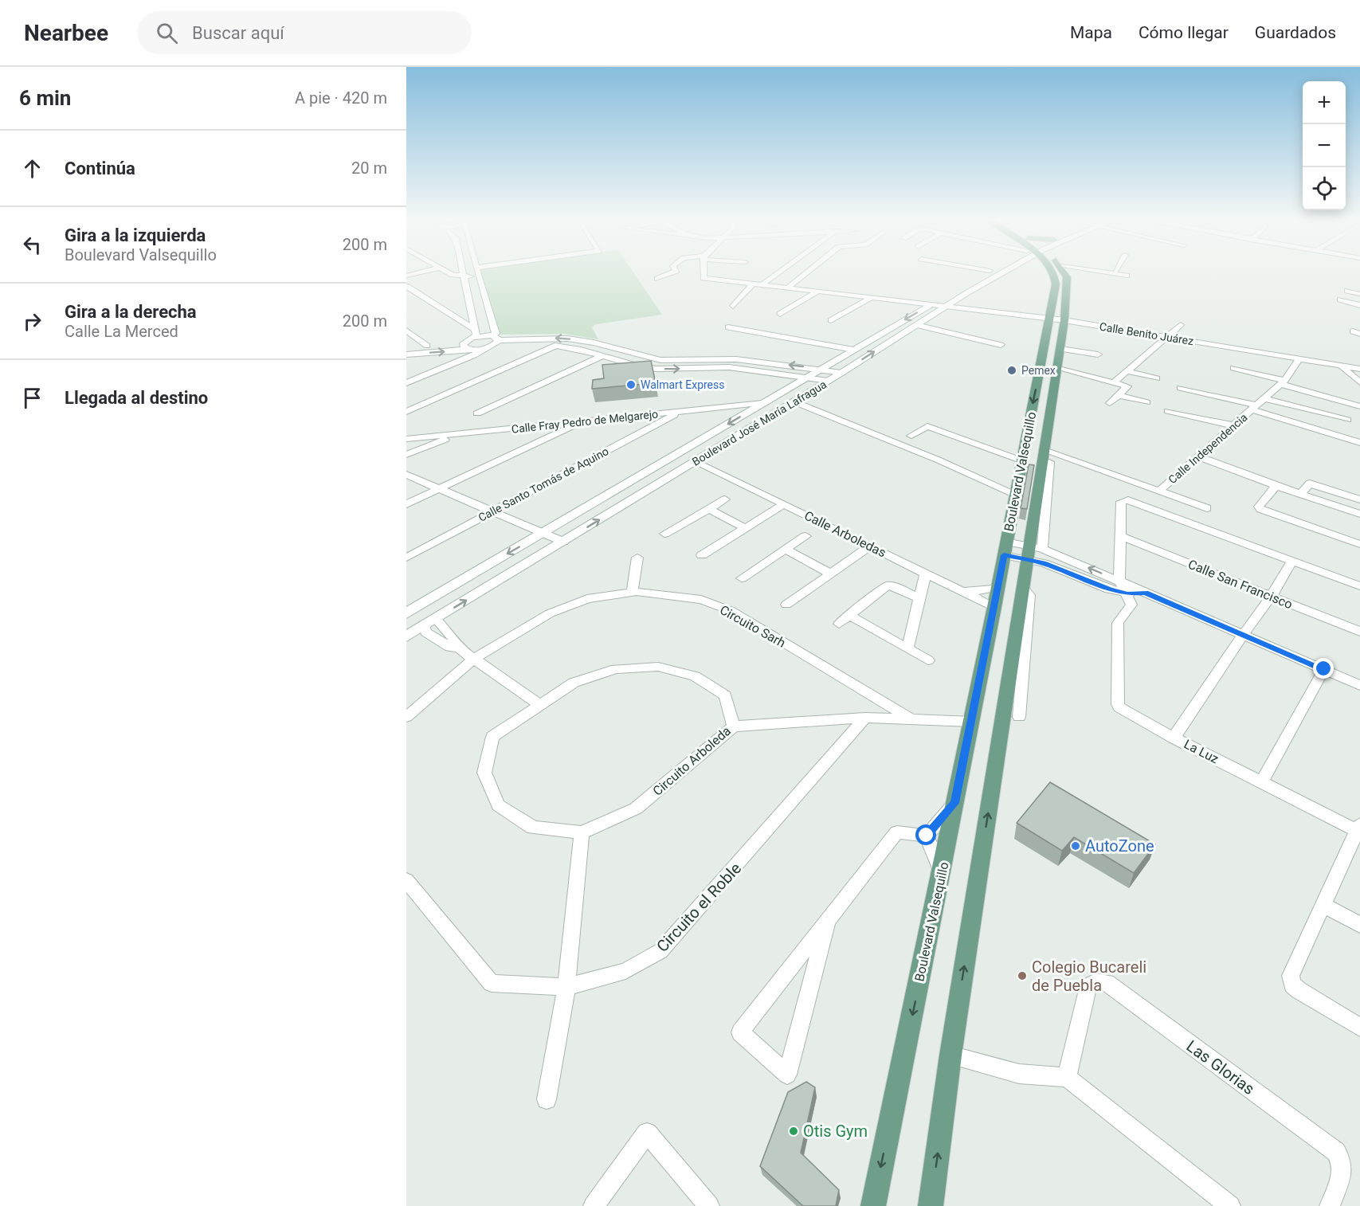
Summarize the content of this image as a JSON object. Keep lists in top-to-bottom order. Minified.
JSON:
{"streets":{"main road":["Boulevard José María Lafragua","Boulevard Valsequillo"],"street":["Calle Benito Juárez","Calle Fray Pedro de Melgarejo","Calle Independencia","Calle Santo Tomás de Aquino","Calle Arboledas","Calle San Francisco","Circuito Sarh","La Luz","Circuito Arboleda","Circuito el Roble","Las Glorias"]},"crossings":[["Calle Benito Juárez","Boulevard José María Lafragua"],["Calle Benito Juárez","Calle Independencia"],["Calle Benito Juárez","Boulevard Valsequillo"],["Calle Fray Pedro de Melgarejo","Boulevard José María Lafragua"],["Calle Fray Pedro de Melgarejo","Calle Santo Tomás de Aquino"],["Boulevard José María Lafragua","Calle Arboledas"],["Calle Independencia","Boulevard Valsequillo"],["Boulevard Valsequillo","Calle Arboledas"],["Boulevard Valsequillo","Circuito Sarh"]],"places":["Pemex","Walmart Express","AutoZone","Colegio Bucareli de Puebla","Otis Gym"],"page":{"header":"Nearbee","search":"Buscar aquí","nav":["Mapa","Cómo llegar","Guardados"],"heading":["6 min","A pie · 420 m"],"map_buttons":["+","−"],"list":[["Continúa","20 m"],["Gira a la izquierda","Boulevard Valsequillo","200 m"],["Gira a la derecha","Calle La Merced","200 m"],"Llegada al destino"]}}
